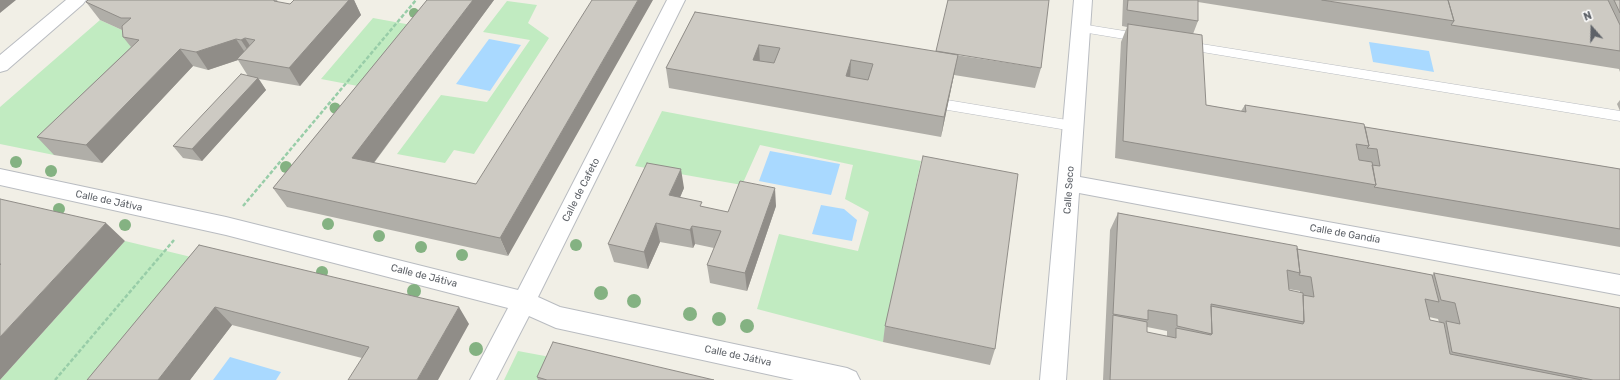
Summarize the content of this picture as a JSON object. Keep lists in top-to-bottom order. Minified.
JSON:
{"streets":{"street":["Calle de Cafeto","Calle Seco","Calle de Játiva","Calle de Gandía"]},"crossings":[["Calle de Cafeto","Calle de Játiva"],["Calle Seco","Calle de Gandía"]],"north":"top"}
